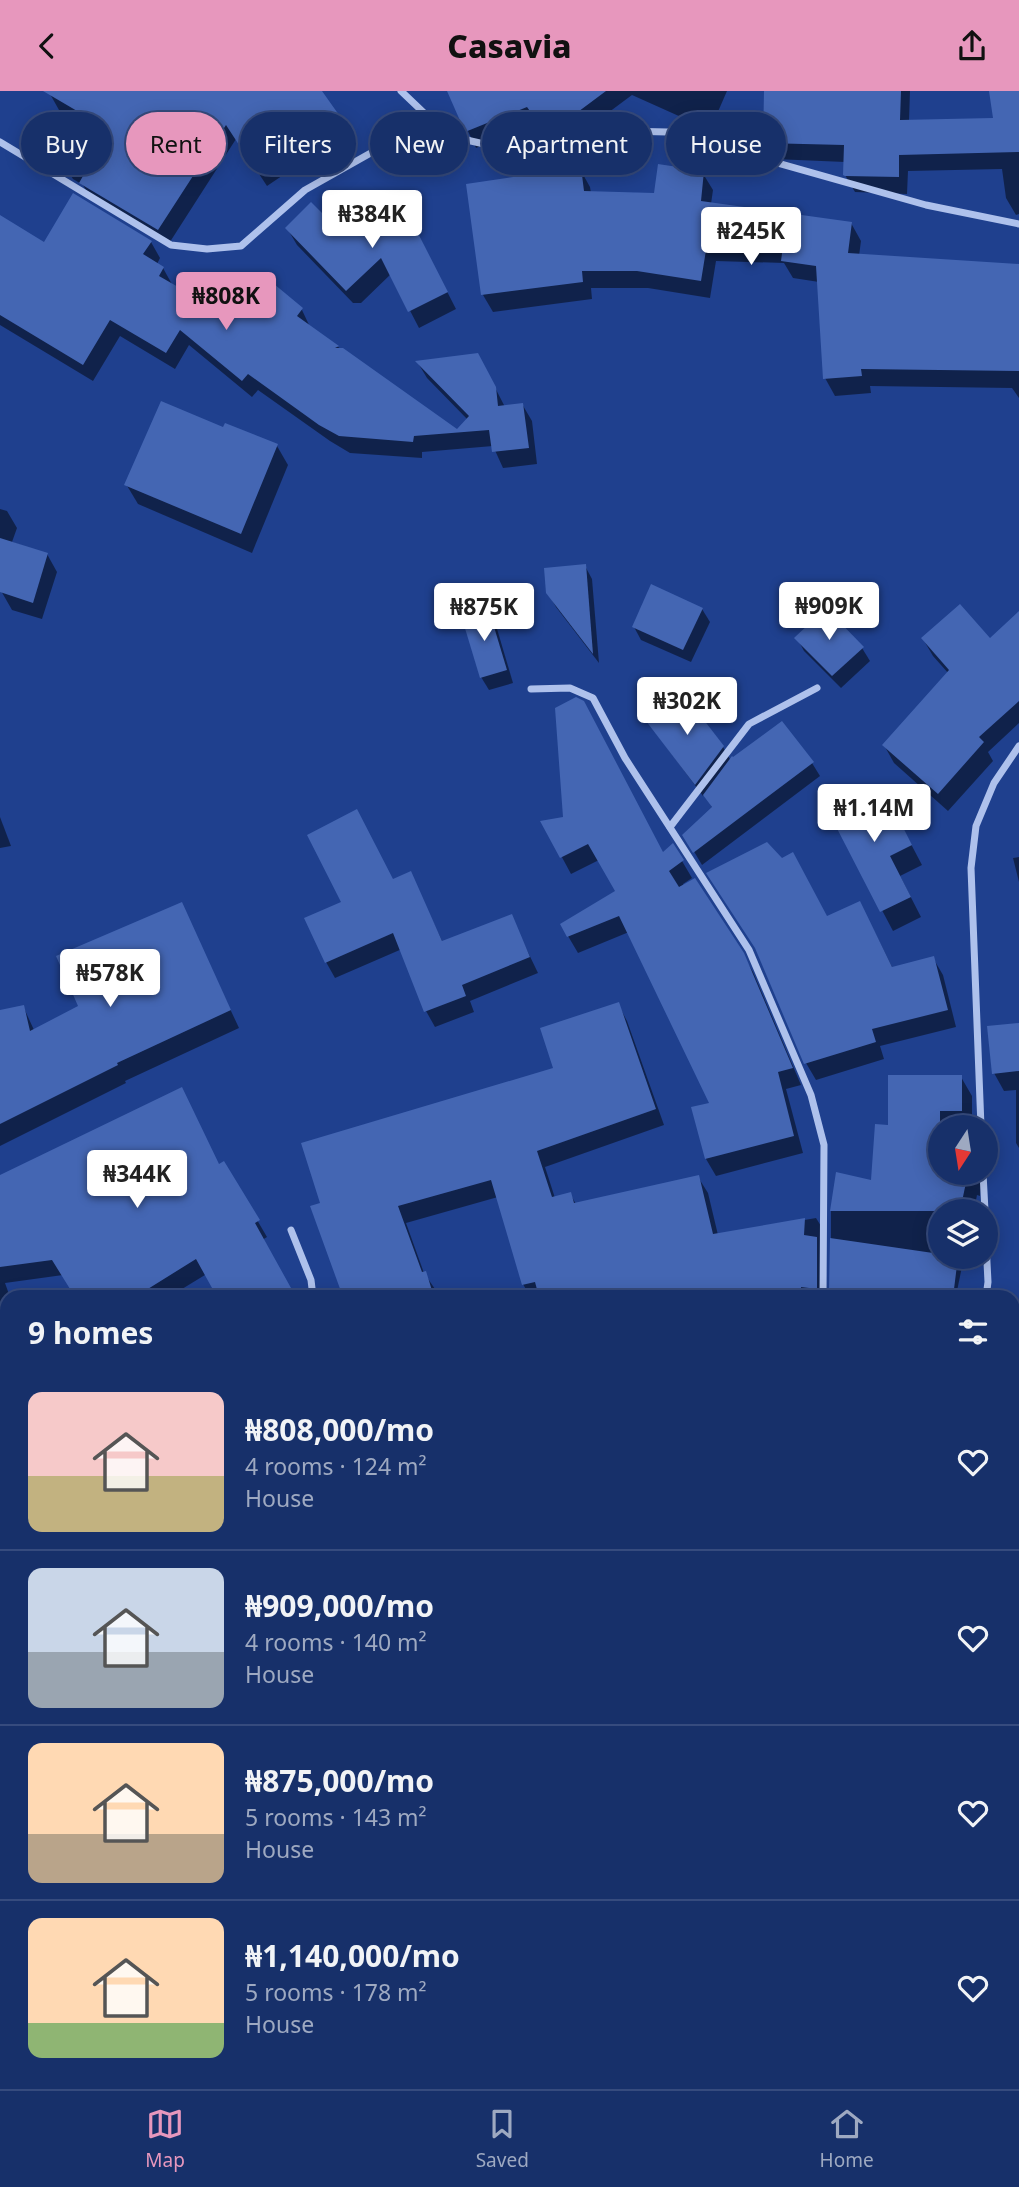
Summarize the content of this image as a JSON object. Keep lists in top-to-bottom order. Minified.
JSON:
{"north":"bottom","page":{"header":"Casavia","chip":["Buy","Rent","Filters","New","Apartment","House"],"price":["₦384K","₦245K","₦808K","₦909K","₦875K","₦302K","₦1.14M","₦578K","₦344K"],"heading":"9 homes","list":[{"name":"₦808,000/mo","note":"4 rooms · 124 m² · House"},{"name":"₦909,000/mo","note":"4 rooms · 140 m² · House"},{"name":"₦875,000/mo","note":"5 rooms · 143 m² · House"},{"name":"₦1,140,000/mo","note":"5 rooms · 178 m² · House"}],"tabs":["Map","Saved","Home"]}}
